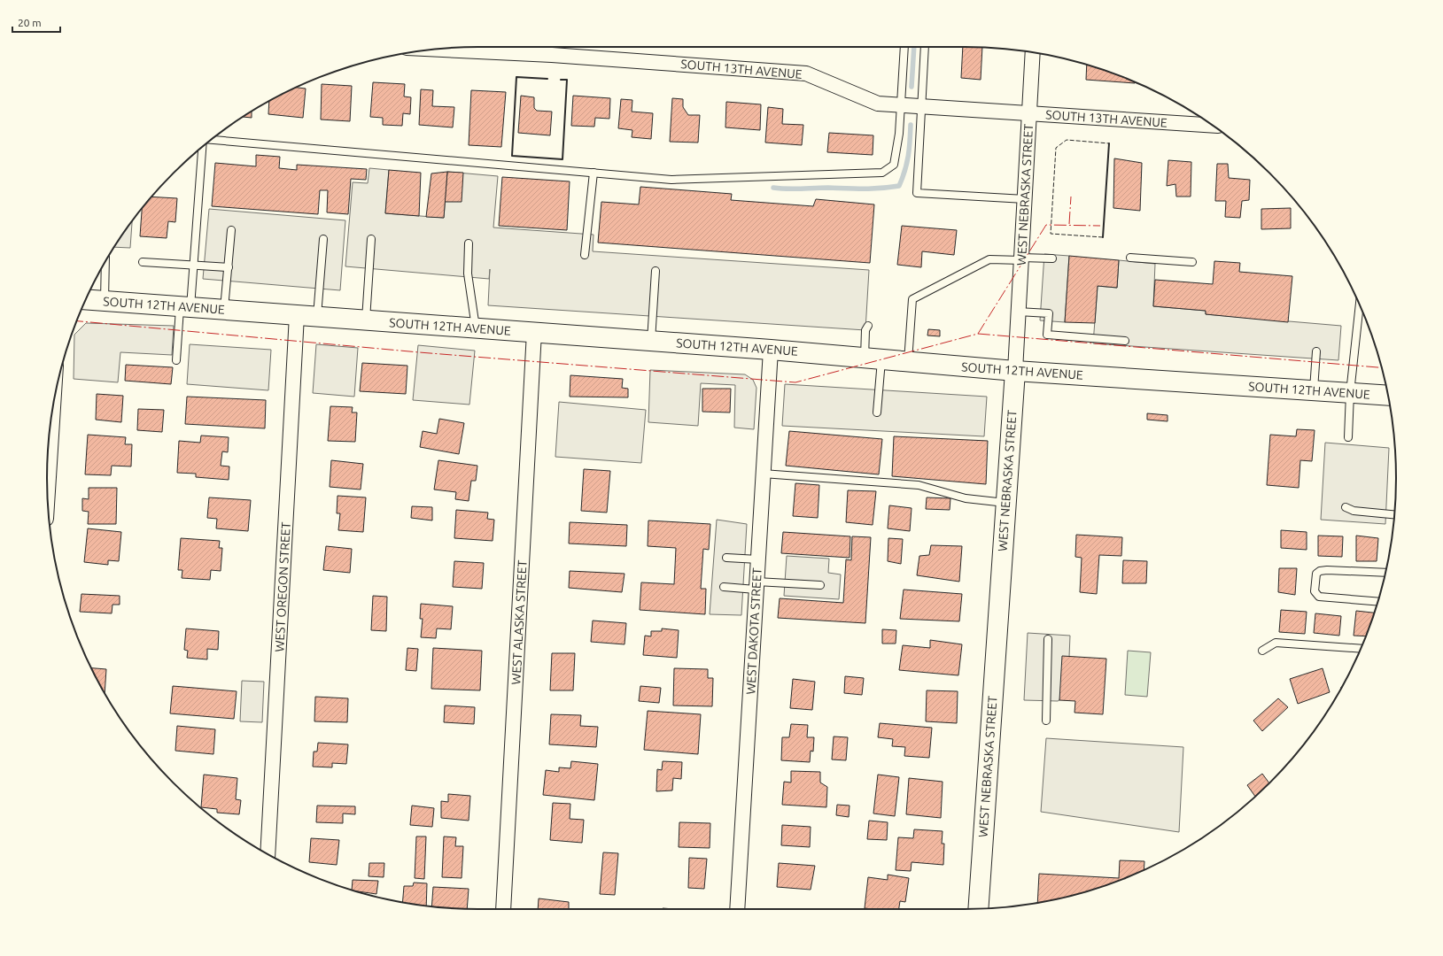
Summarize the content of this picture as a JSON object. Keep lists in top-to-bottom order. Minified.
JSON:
{"streets":{"main road":["WEST NEBRASKA STREET","SOUTH 12TH AVENUE"],"street":["SOUTH 13TH AVENUE","WEST OREGON STREET","WEST ALASKA STREET","WEST DAKOTA STREET"]},"crossings":[["SOUTH 13TH AVENUE","WEST NEBRASKA STREET"],["WEST NEBRASKA STREET","SOUTH 12TH AVENUE"],["SOUTH 12TH AVENUE","WEST OREGON STREET"],["SOUTH 12TH AVENUE","WEST ALASKA STREET"],["SOUTH 12TH AVENUE","WEST DAKOTA STREET"]],"scale_bar":"20 m"}
